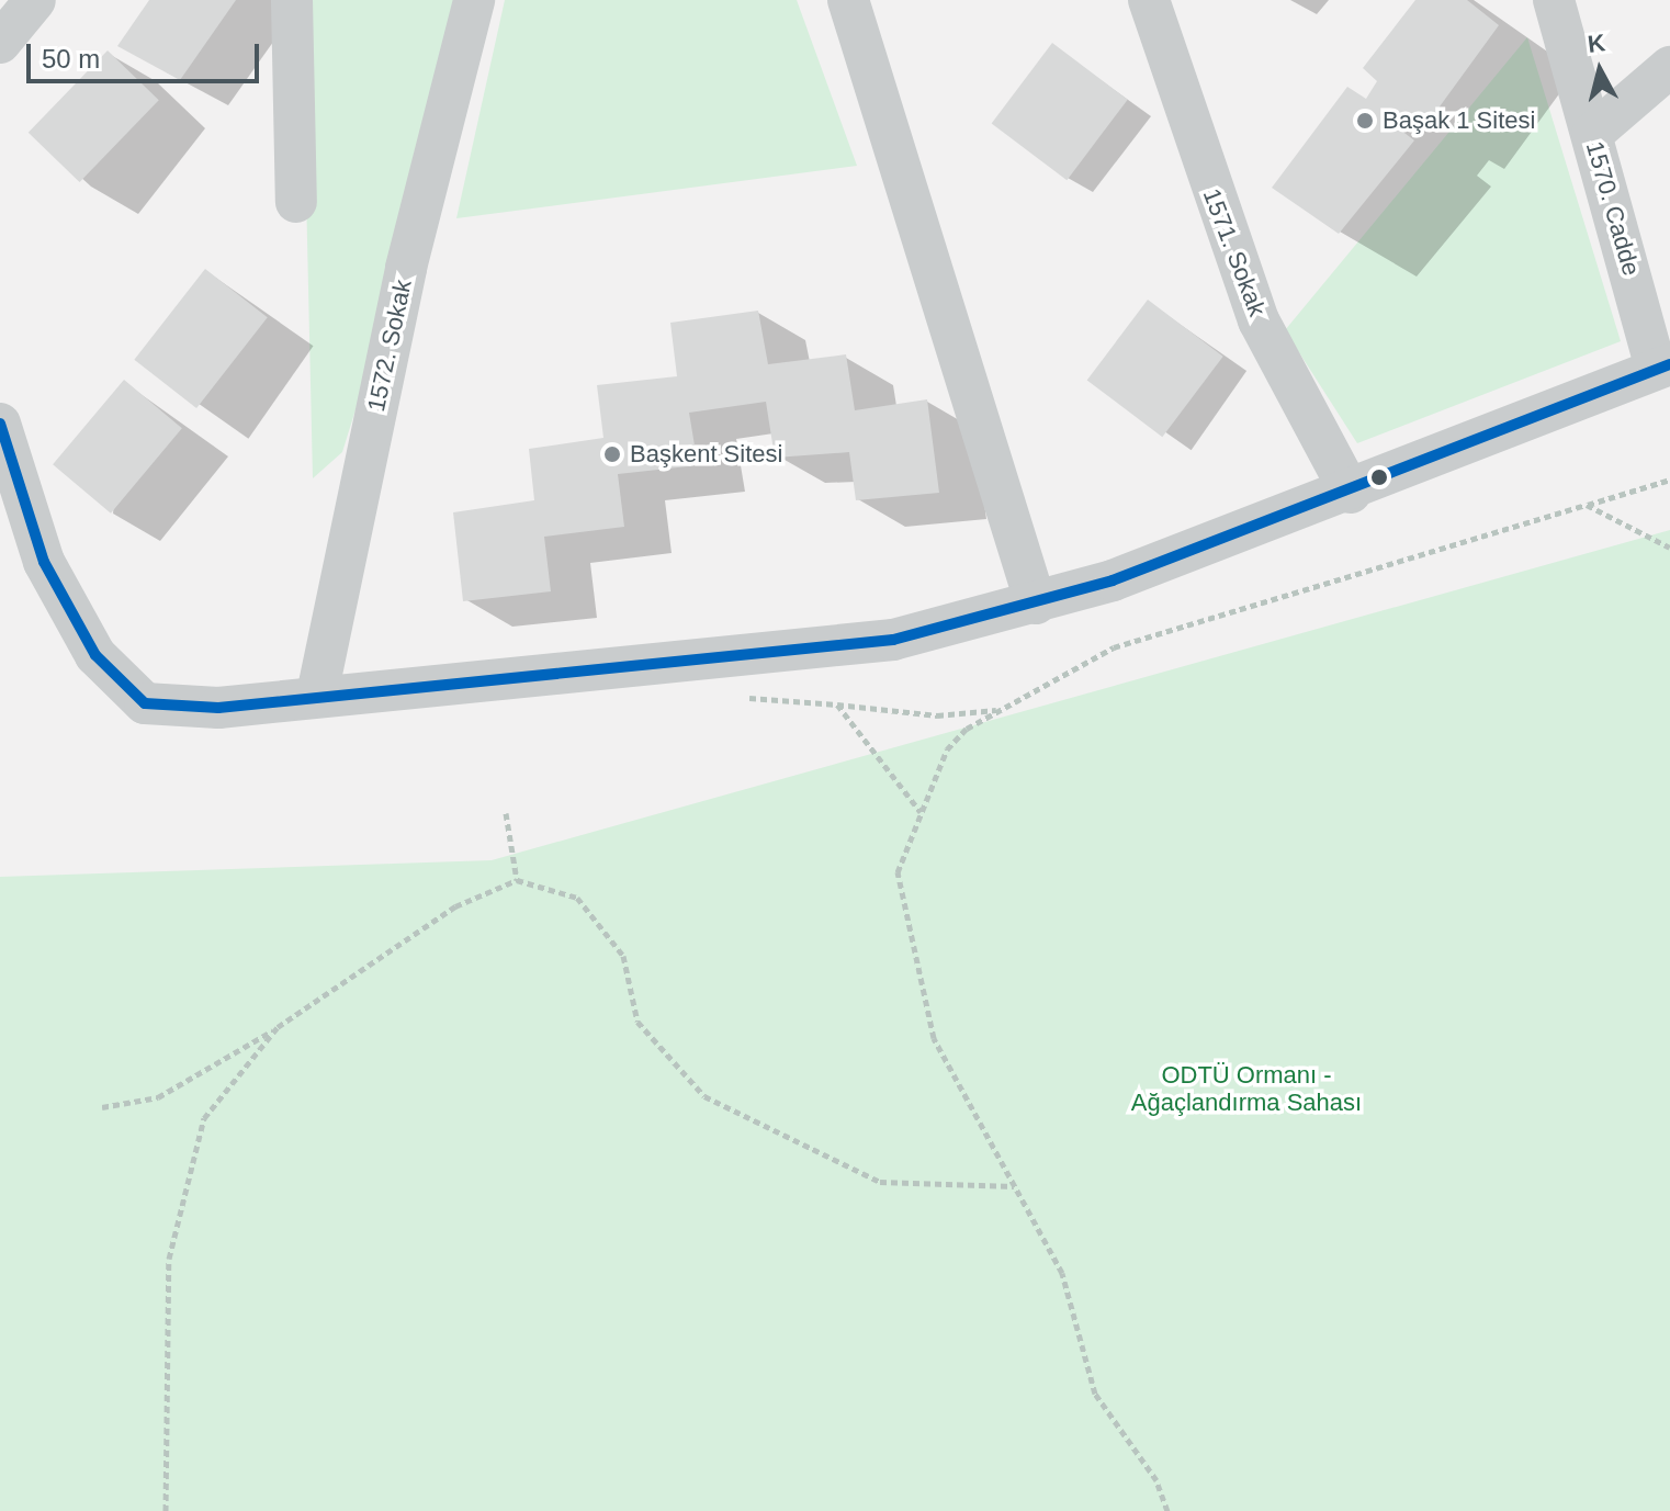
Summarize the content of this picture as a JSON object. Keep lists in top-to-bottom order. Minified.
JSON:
{"streets":{"street":["1570. Cadde","1571. Sokak","1572. Sokak"]},"parks":["ODTÜ Ormanı - Ağaçlandırma Sahası"],"places":["Başak 1 Sitesi","Başkent Sitesi"],"scale_bar":"50 m","north":"top"}
